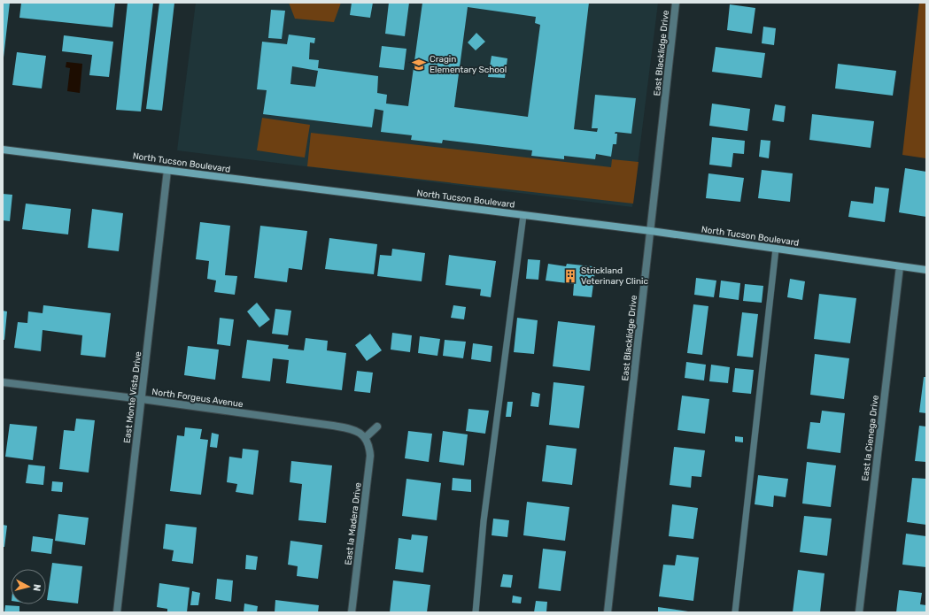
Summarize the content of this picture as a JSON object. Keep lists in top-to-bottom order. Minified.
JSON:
{"streets":{"main road":["North Tucson Boulevard"],"street":["East Blacklidge Drive","East Monte Vista Drive","North Forgeus Avenue","East la Cienega Drive","East la Madera Drive"]},"crossings":[["East Blacklidge Drive","North Tucson Boulevard"],["North Tucson Boulevard","East Monte Vista Drive"],["North Tucson Boulevard","East la Cienega Drive"],["East Monte Vista Drive","North Forgeus Avenue"],["North Forgeus Avenue","East la Madera Drive"]],"places":{"school or university":["Cragin Elementary School"],"building":["Strickland Veterinary Clinic"]},"north":"right"}
